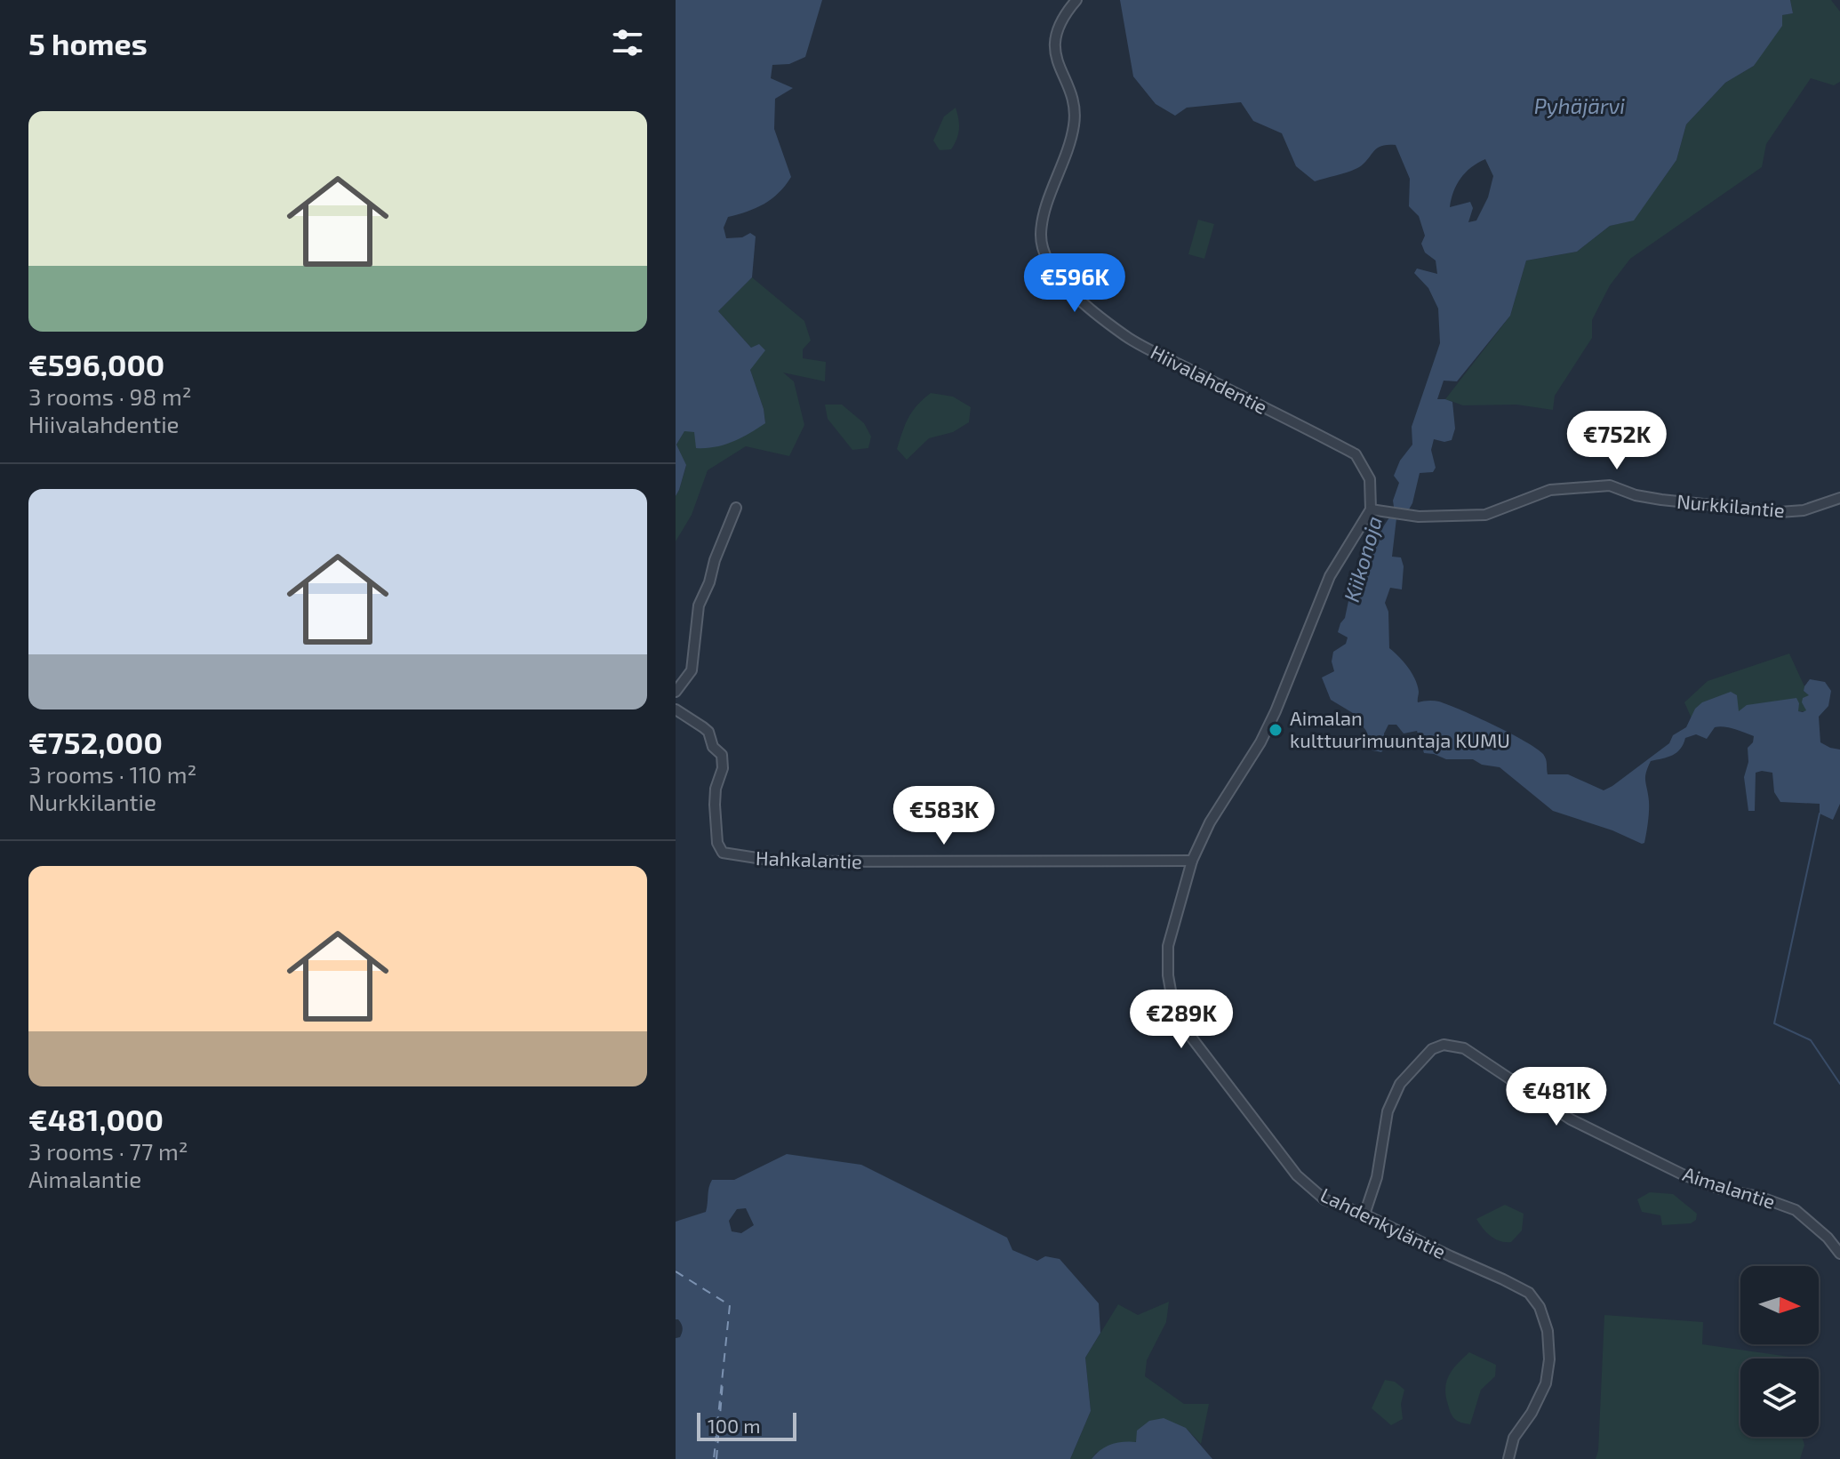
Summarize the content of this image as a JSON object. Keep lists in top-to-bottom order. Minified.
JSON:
{"streets":{"street":["Hiivalahdentie","Nurkkilantie","Hahkalantie","Aimalantie","Lahdenkyläntie"]},"crossings":[["Hiivalahdentie","Nurkkilantie"],["Hiivalahdentie","Lahdenkyläntie"],["Nurkkilantie","Lahdenkyläntie"],["Hahkalantie","Lahdenkyläntie"],["Aimalantie","Lahdenkyläntie"]],"water":["Pyhäjärvi","Kiikonoja"],"places":["Aimalan kulttuurimuuntaja KUMU"],"scale_bar":"100 m","north":"right","page":{"heading":"5 homes","list":[{"name":"€596,000","note":"3 rooms · 98 m² · Hiivalahdentie"},{"name":"€752,000","note":"3 rooms · 110 m² · Nurkkilantie"},{"name":"€481,000","note":"3 rooms · 77 m² · Aimalantie"}],"price":["€596K","€752K","€583K","€289K","€481K"],"scale":"100 m"}}
